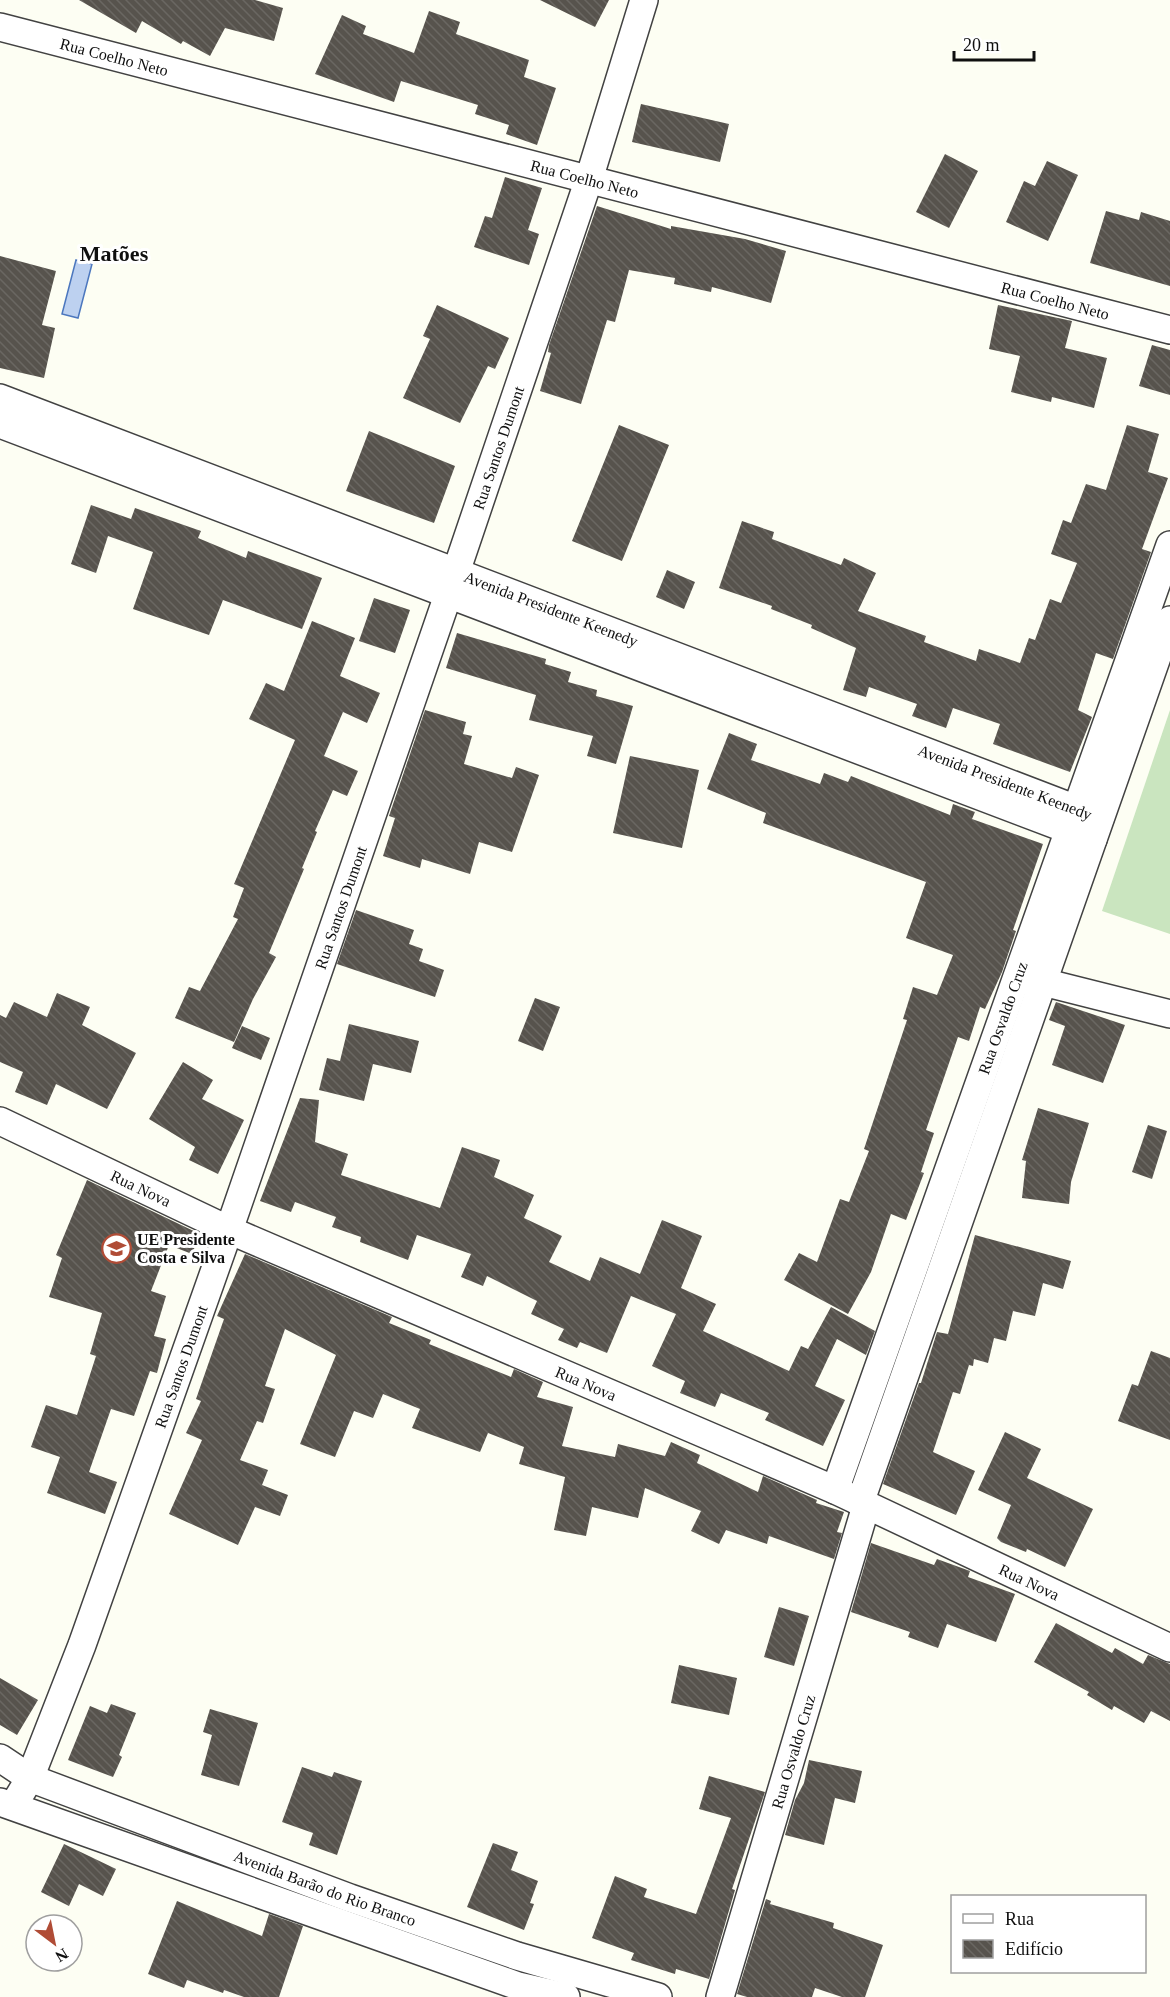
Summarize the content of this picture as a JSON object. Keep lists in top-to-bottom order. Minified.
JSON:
{"streets":{"street":["Rua Coelho Neto","Rua Santos Dumont","Avenida Presidente Keenedy","Rua Osvaldo Cruz","Rua Nova","Avenida Barão do Rio Branco"]},"crossings":[["Rua Coelho Neto","Rua Santos Dumont"],["Rua Santos Dumont","Avenida Presidente Keenedy"],["Rua Santos Dumont","Rua Nova"],["Rua Santos Dumont","Avenida Barão do Rio Branco"],["Avenida Presidente Keenedy","Rua Osvaldo Cruz"],["Rua Osvaldo Cruz","Rua Nova"]],"districts":["Matões"],"places":{"school or university":["UE Presidente Costa e Silva"]},"legend":["Rua","Edifício"],"scale_bar":"20 m","north":"bottom right"}
